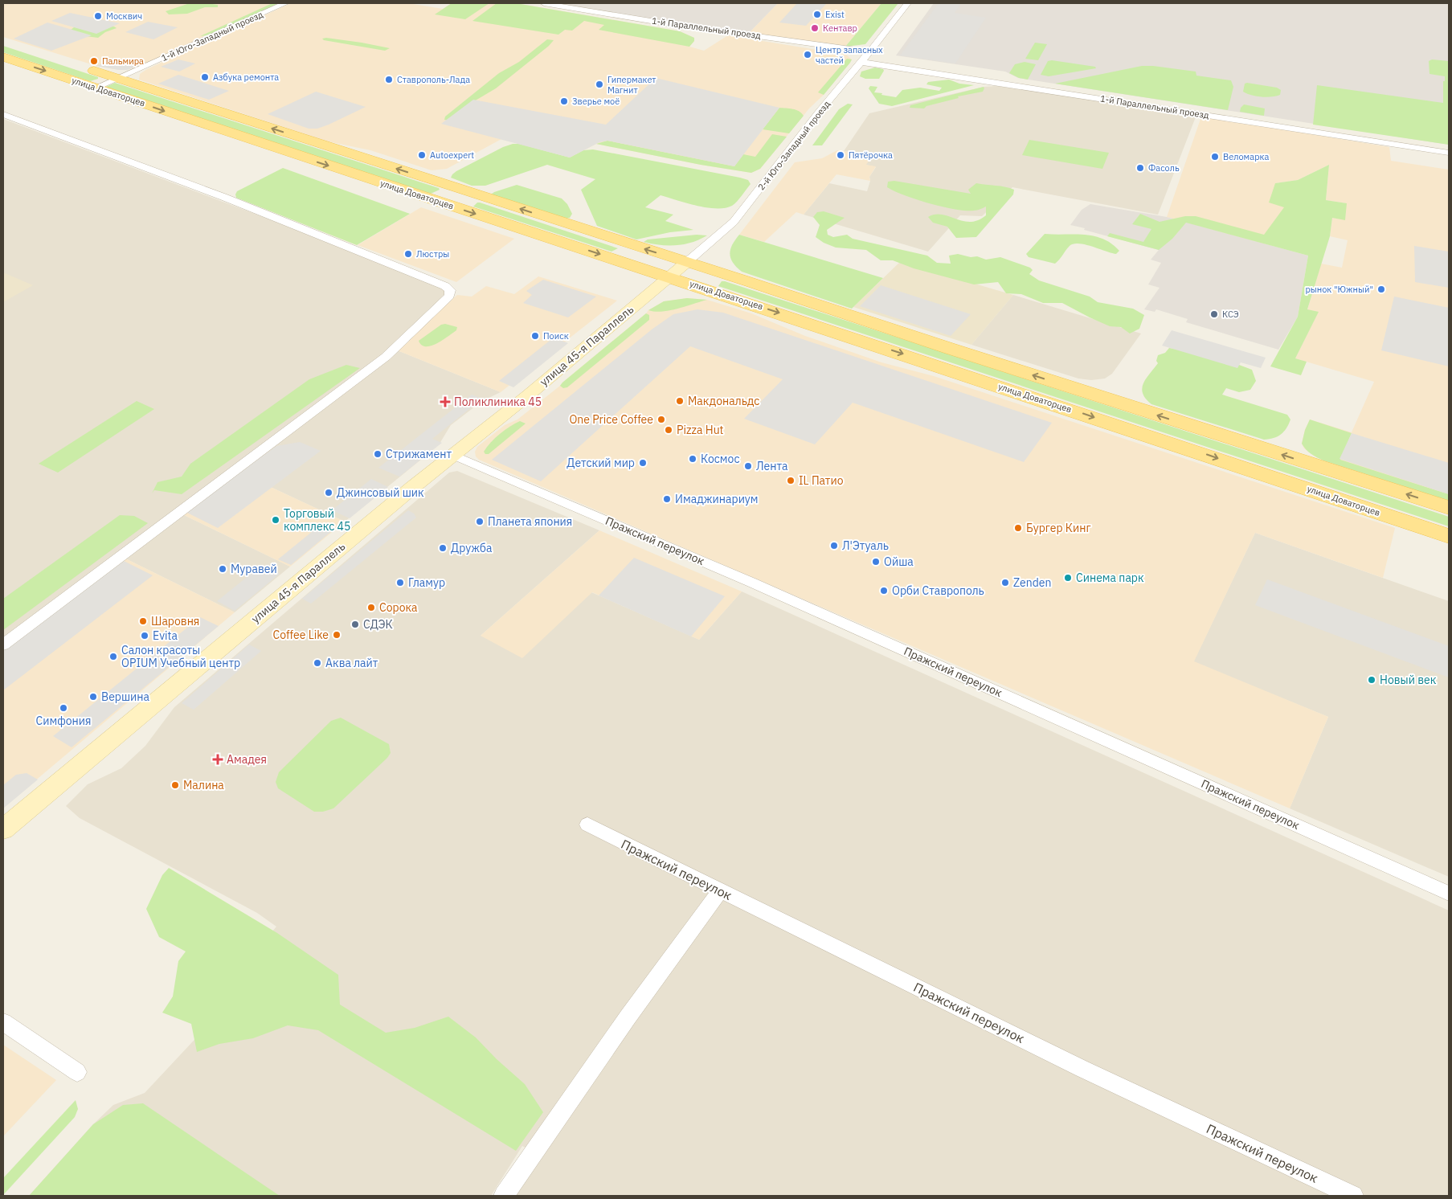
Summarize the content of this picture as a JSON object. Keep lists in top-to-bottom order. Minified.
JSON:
{"streets":{"main road":["улица Доваторцев","улица 45-я Параллель"],"street":["1-й Параллельный проезд","1-й Юго-Западный проезд","2-й Юго-Западный проезд","Пражский переулок"]},"crossings":[["1-й Параллельный проезд","2-й Юго-Западный проезд"],["1-й Юго-Западный проезд","улица Доваторцев"],["улица Доваторцев","2-й Юго-Западный проезд"],["улица Доваторцев","улица 45-я Параллель"],["2-й Юго-Западный проезд","улица 45-я Параллель"],["улица 45-я Параллель","Пражский переулок"]],"places":{"other":["Exist","Москвич","Кентавр","Центр запасных частей","Пальмира","Азбука ремонта","Ставрополь-Лада","Гипермакет Магнит","Зверье моё","Autoexpert","Пятёрочка","Веломарка","Фасоль","Люстры","рынок \"Южный\"","КСЭ","Поиск","Макдональдс","One Price Coffee","Pizza Hut","Стрижамент","Космос","Детский мир","Лента","IL Патио","Джинсовый шик","Имаджинариум","Торговый комплекс 45","Планета япония","Бургер Кинг","Л'Этуаль","Дружба","Ойша","Муравей","Синема парк","Гламур","Zenden","Орби Ставрополь","Сорока","Шаровня","СДЭК","Coffee Like","Evita","Салон красоты OPIUM Учебный центр","Аква лайт","Новый век","Вершина","Симфония","Малина"],"health":["Поликлиника 45","Амадея"]}}
